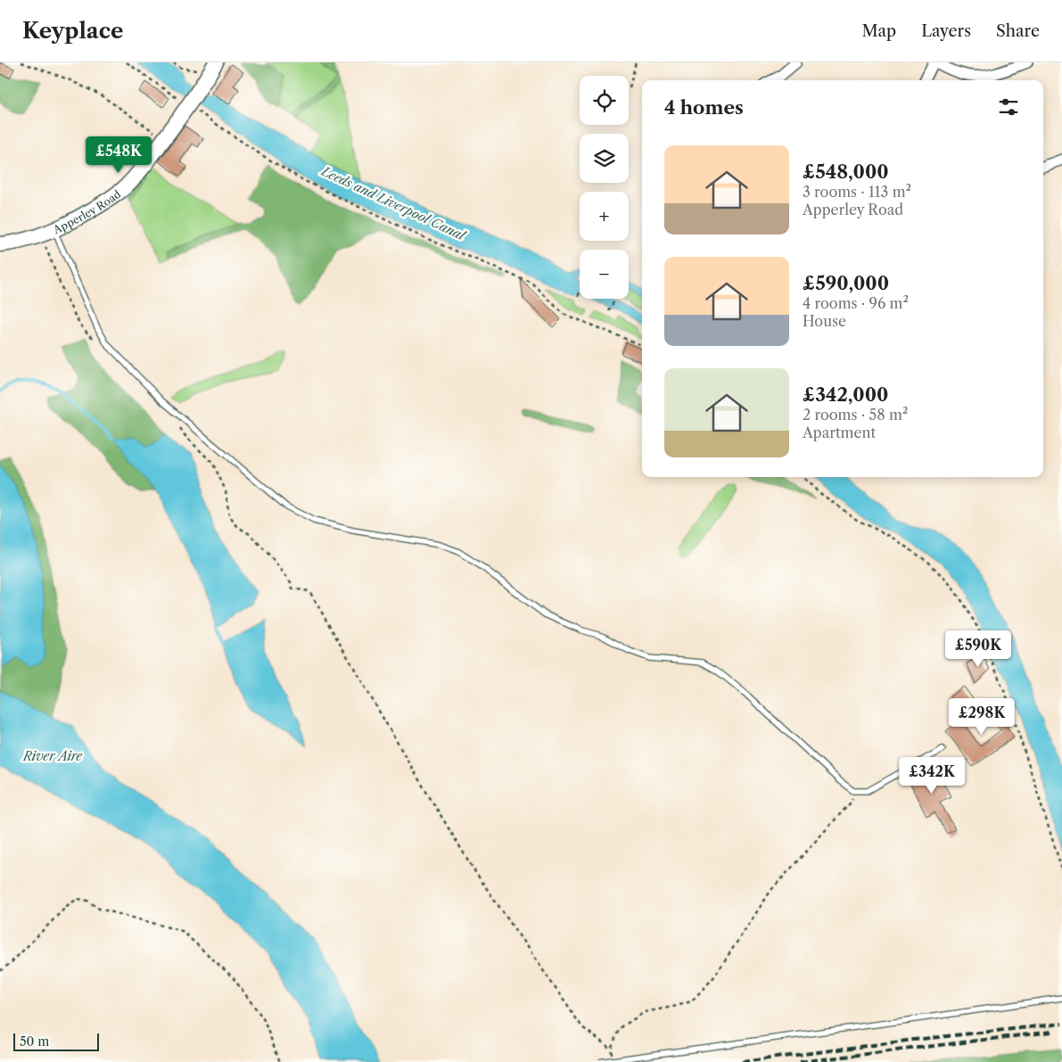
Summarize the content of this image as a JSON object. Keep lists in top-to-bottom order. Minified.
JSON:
{"streets":{"street":["Apperley Road"]},"water":["Leeds and Liverpool Canal","River Aire"],"scale_bar":"50 m","page":{"header":"Keyplace","nav":["Map","Layers","Share"],"map_buttons":["+","−"],"heading":"4 homes","list":[{"name":"£548,000","note":"3 rooms · 113 m² · Apperley Road"},{"name":"£590,000","note":"4 rooms · 96 m² · House"},{"name":"£342,000","note":"2 rooms · 58 m² · Apartment"}],"price":["£548K","£590K","£298K","£342K"],"scale":"50 m"}}
